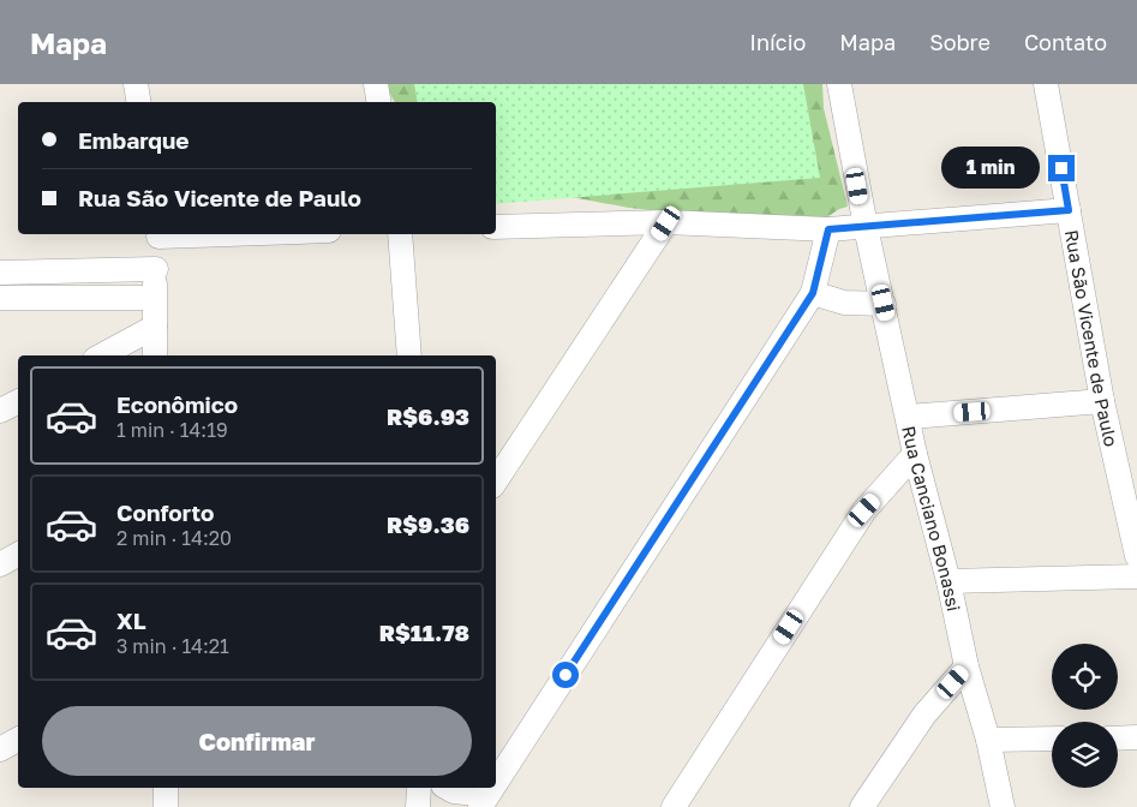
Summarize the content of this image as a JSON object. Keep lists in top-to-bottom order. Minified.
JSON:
{"streets":{"street":["Rua São Vicente de Paulo","Rua Canciano Bonassi"]},"page":{"header":"Mapa","nav":["Início","Mapa","Sobre","Contato"],"banner":["Embarque","Rua São Vicente de Paulo"],"bubble":"1 min","list":[{"name":"Econômico","note":"1 min · 14:19","value":"R$6.93"},{"name":"Conforto","note":"2 min · 14:20","value":"R$9.36"},{"name":"XL","note":"3 min · 14:21","value":"R$11.78"}],"buttons":"Confirmar"}}
